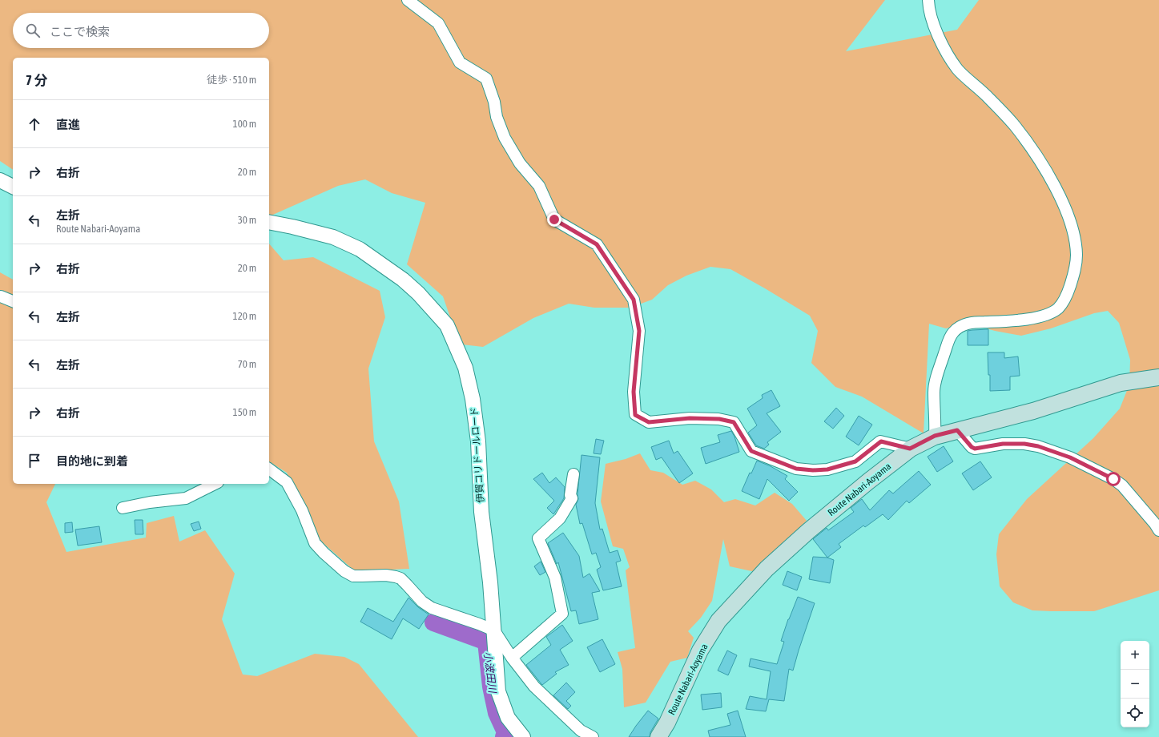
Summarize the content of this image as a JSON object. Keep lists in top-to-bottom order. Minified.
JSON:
{"streets":{"main road":["Route Nabari-Aoyama"],"street":["伊賀コリドールロード"]},"water":["小波田川"],"page":{"search":"ここで検索","heading":["7 分","徒歩 · 510 m"],"list":[["直進","100 m"],["右折","20 m"],["左折","Route Nabari-Aoyama","30 m"],["右折","20 m"],["左折","120 m"],["左折","70 m"],["右折","150 m"],"目的地に到着"],"map_buttons":["+","−"]}}
